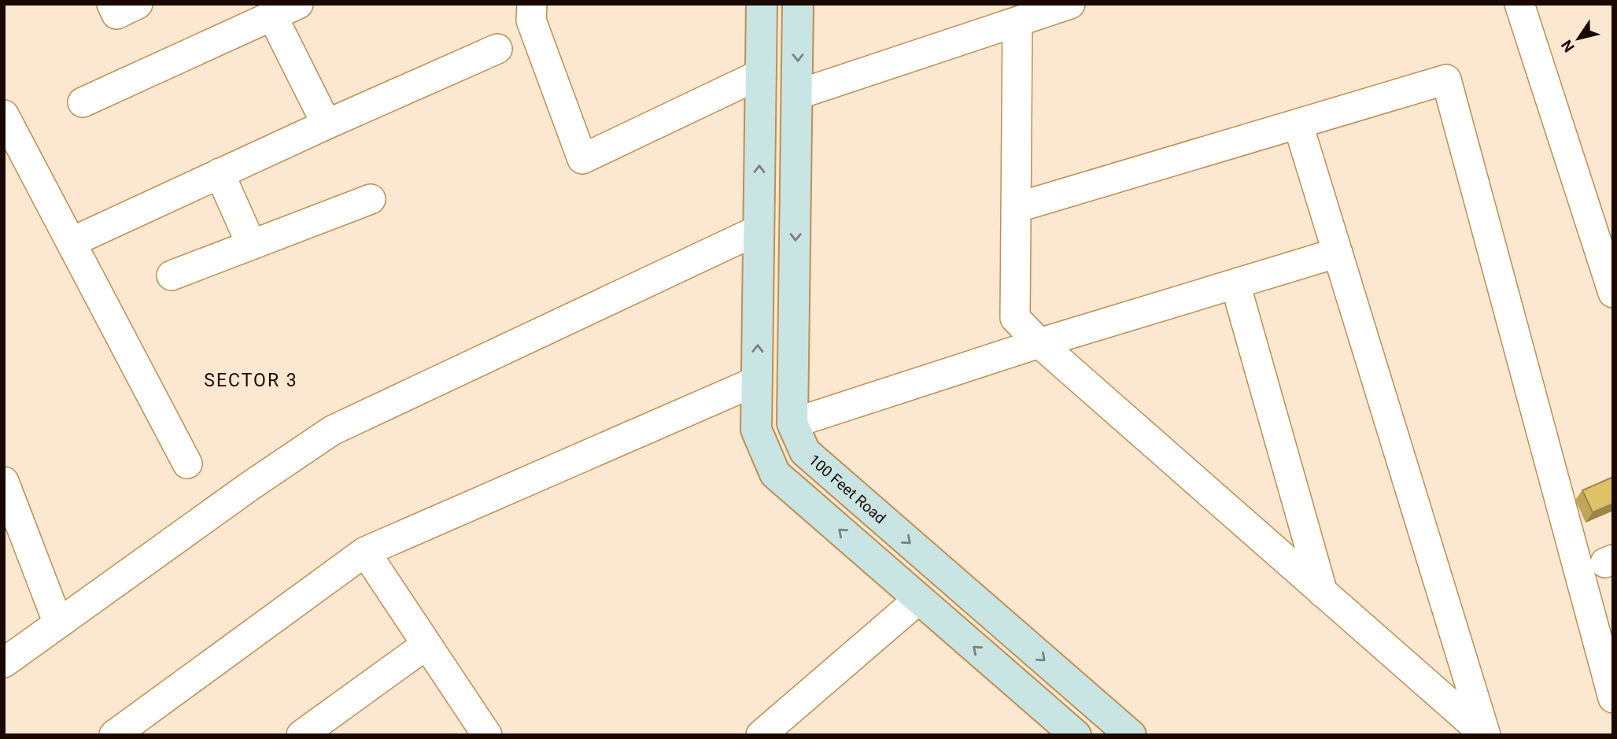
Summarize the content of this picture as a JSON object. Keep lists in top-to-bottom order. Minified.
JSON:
{"streets":{"main road":["100 Feet Road"]},"districts":["SECTOR 3"],"north":"bottom left"}
